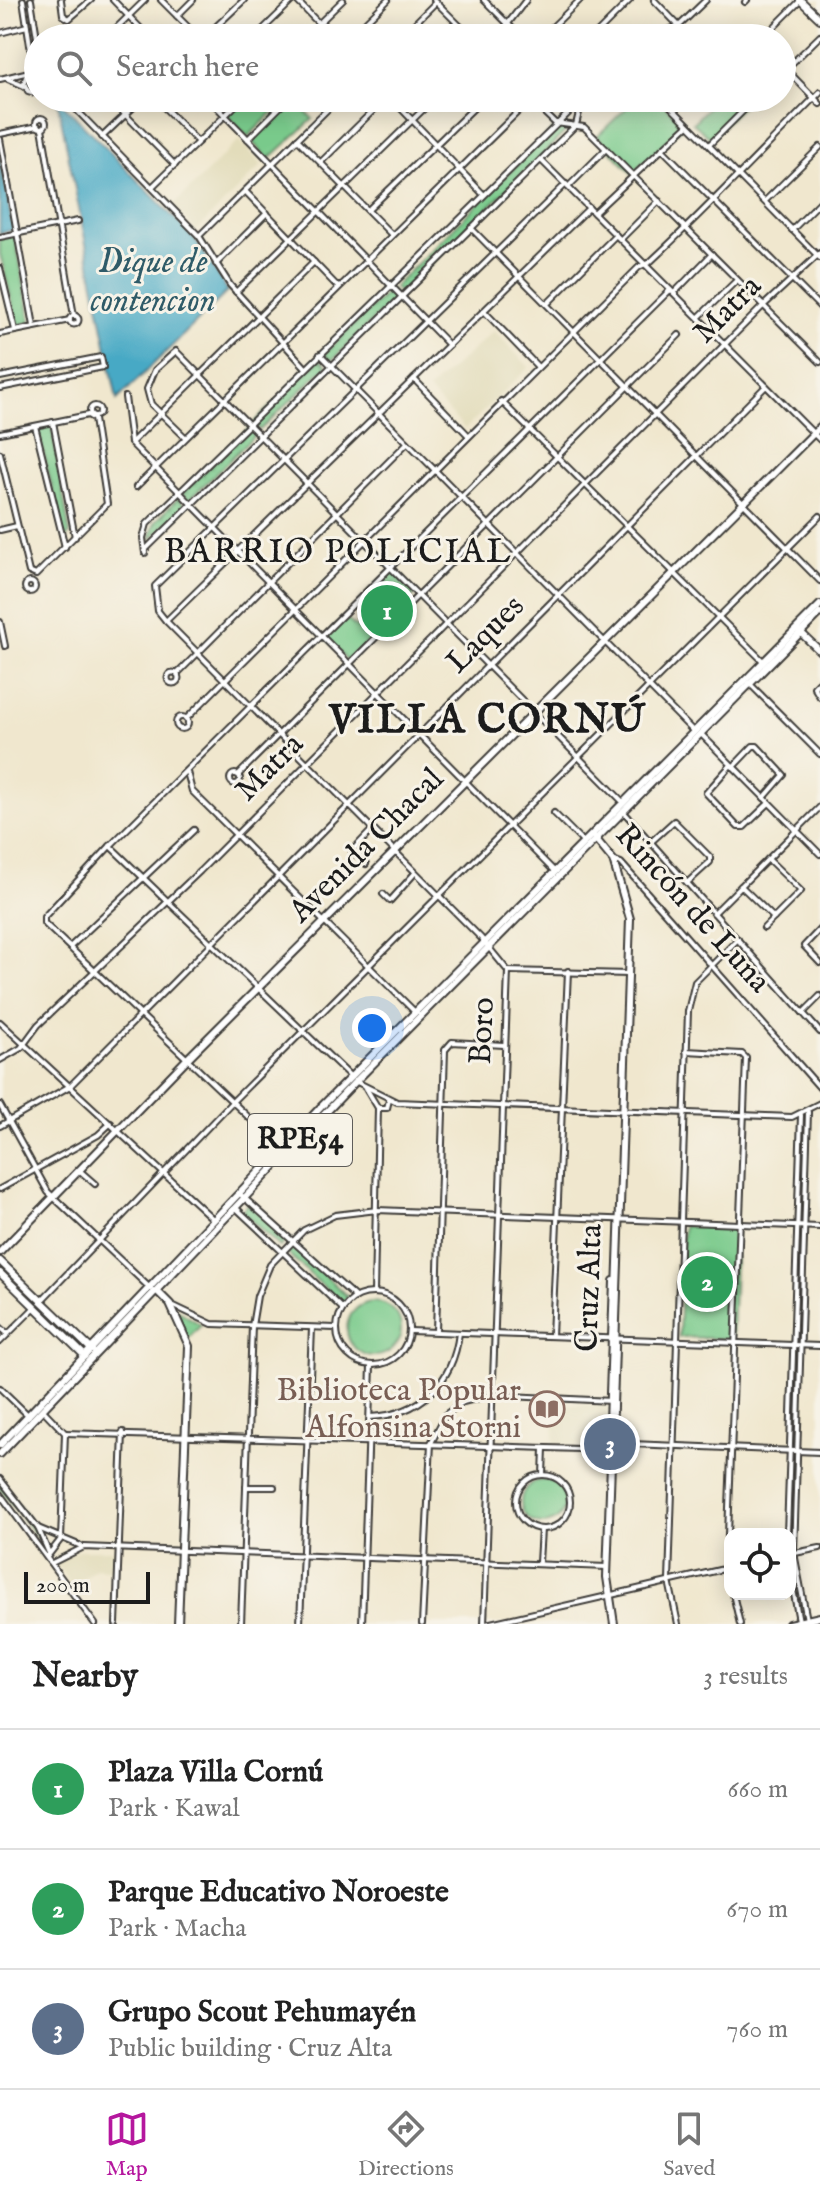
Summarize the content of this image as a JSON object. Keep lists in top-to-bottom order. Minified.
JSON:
{"streets":{"main road":["Avenida Chacal","Rincón de Luna","RPE54","Cruz Alta"],"street":["Matra","Laques","Boro"]},"crossings":[["Matra","Boro"],["Laques","Boro"],["Avenida Chacal","Boro"],["Rincón de Luna","RPE54"],["Rincón de Luna","Cruz Alta"],["Boro","RPE54"]],"districts":["BARRIO POLICIAL","VILLA CORNÚ"],"water":["Dique de contencion"],"places":{"library":["Biblioteca Popular Alfonsina Storni"]},"scale_bar":"200 m","page":{"search":"Search here","pins":["1","2","3"],"scale":"200 m","heading":["Nearby","3 results"],"list":[{"mark":"1","name":"Plaza Villa Cornú","note":"Park · Kawal","value":"660 m"},{"mark":"2","name":"Parque Educativo Noroeste","note":"Park · Macha","value":"670 m"},{"mark":"3","name":"Grupo Scout Pehumayén","note":"Public building · Cruz Alta","value":"760 m"}],"nav":["Map","Directions","Saved"]}}
